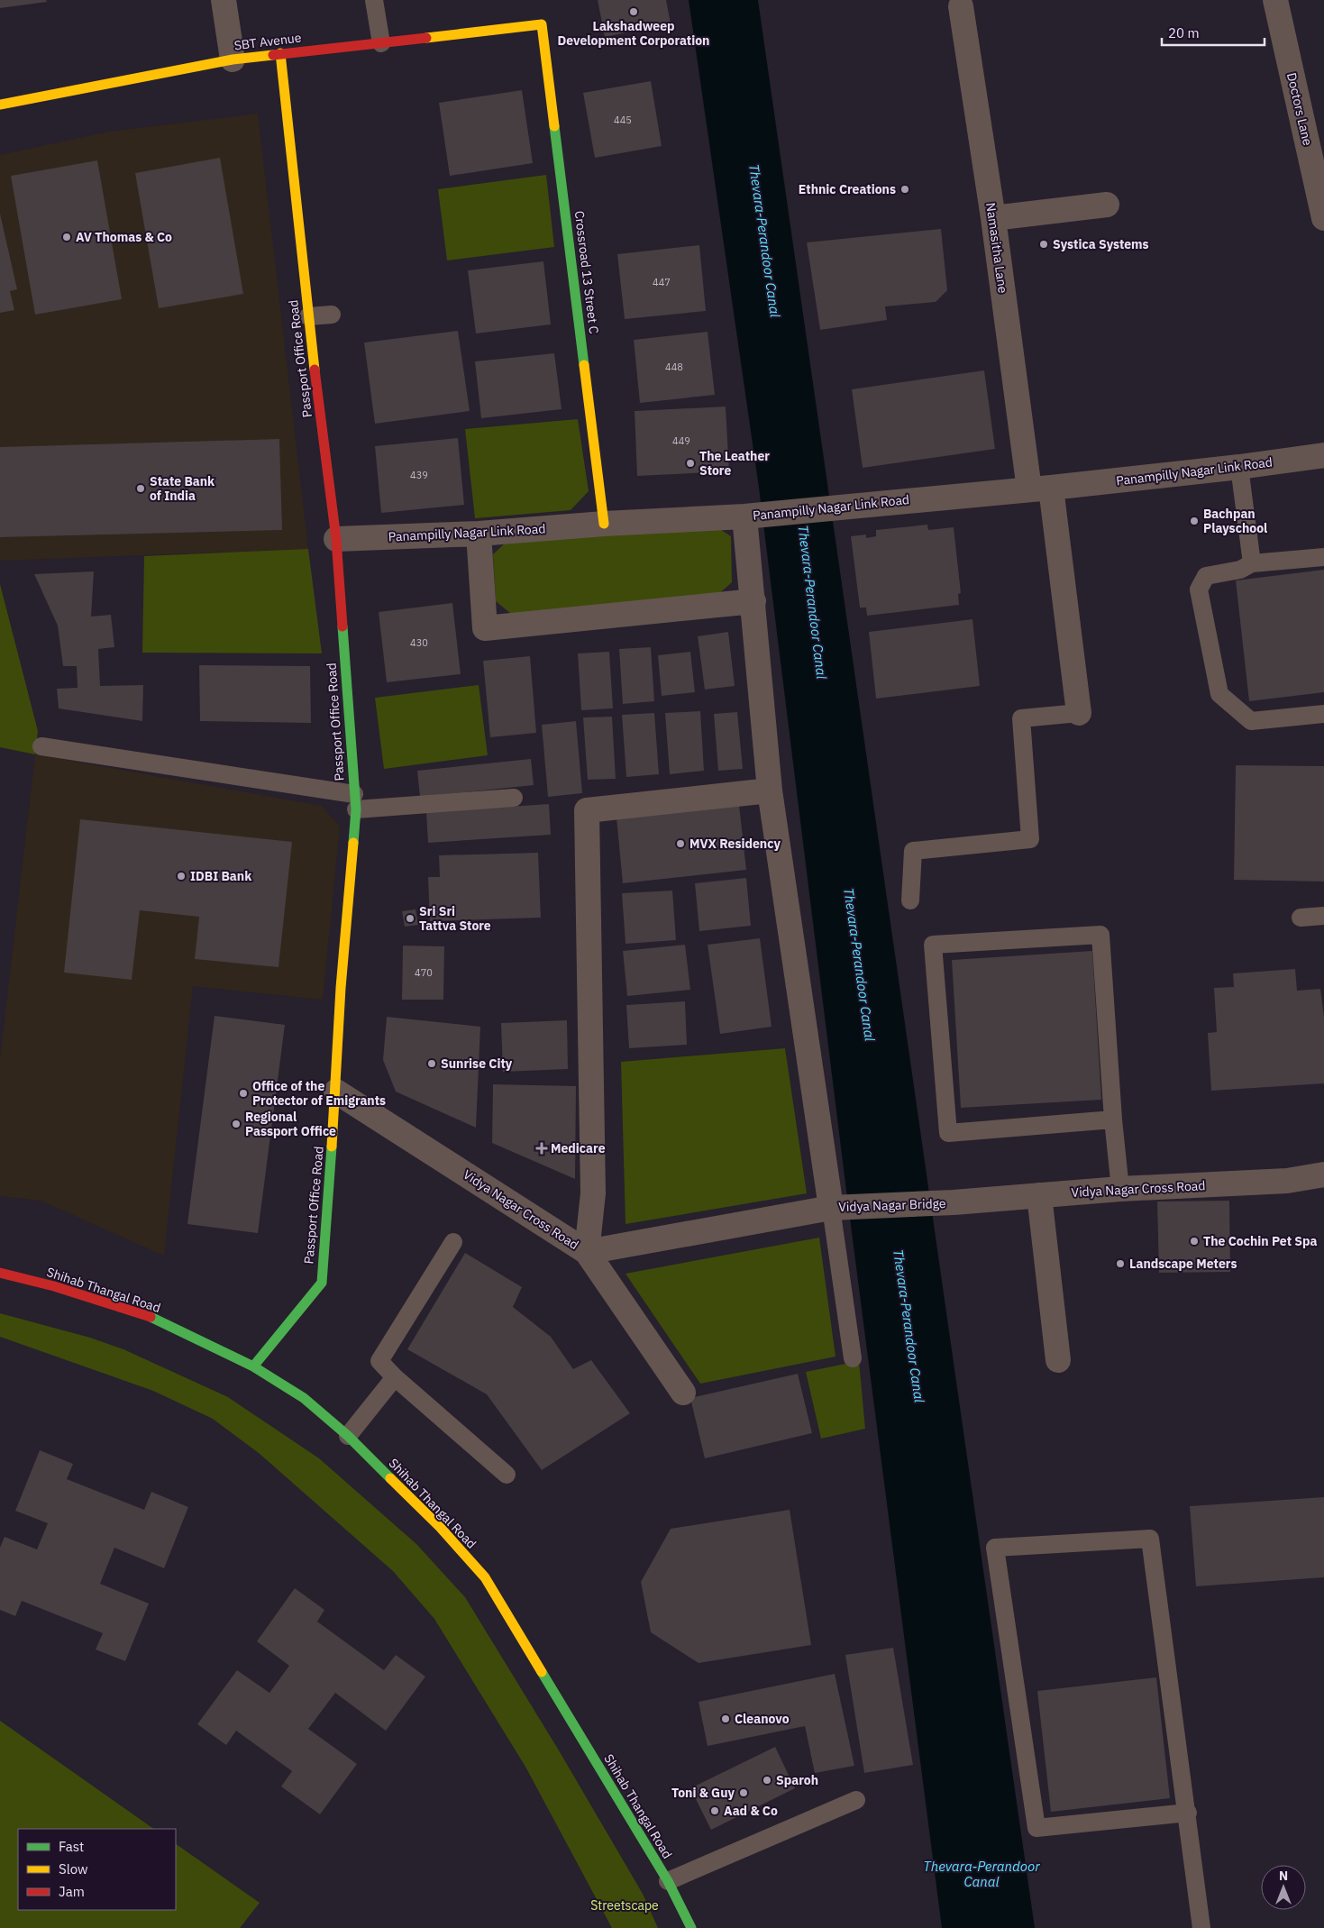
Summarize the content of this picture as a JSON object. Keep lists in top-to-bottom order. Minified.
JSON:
{"streets":{"street":["SBT Avenue","Doctors Lane","Namasitha Lane","Crossroad 13 Street C","Passport Office Road","Panampilly Nagar Link Road","Vidya Nagar Cross Road","Vidya Nagar Bridge","Shihab Thangal Road"]},"crossings":[["SBT Avenue","Crossroad 13 Street C"],["SBT Avenue","Passport Office Road"],["Namasitha Lane","Panampilly Nagar Link Road"],["Crossroad 13 Street C","Panampilly Nagar Link Road"],["Passport Office Road","Panampilly Nagar Link Road"],["Passport Office Road","Vidya Nagar Cross Road"],["Passport Office Road","Shihab Thangal Road"],["Vidya Nagar Cross Road","Vidya Nagar Bridge"]],"water":["Thevara-Perandoor Canal"],"parks":["Streetscape"],"places":{"other":["Lakshadweep Development Corporation","Ethnic Creations","AV Thomas & Co","Systica Systems","The Leather Store","State Bank of India","Bachpan Playschool","MVX Residency","IDBI Bank","Sri Sri Tattva Store","Sunrise City","Office of the Protector of Emigrants","Regional Passport Office","The Cochin Pet Spa","Landscape Meters","Cleanovo","Sparoh","Toni & Guy","Aad & Co"],"health":["Medicare"]},"house_numbers":["445","447","448","449","439","430","470"],"legend":["Fast","Slow","Jam"],"scale_bar":"20 m","north":"top"}
